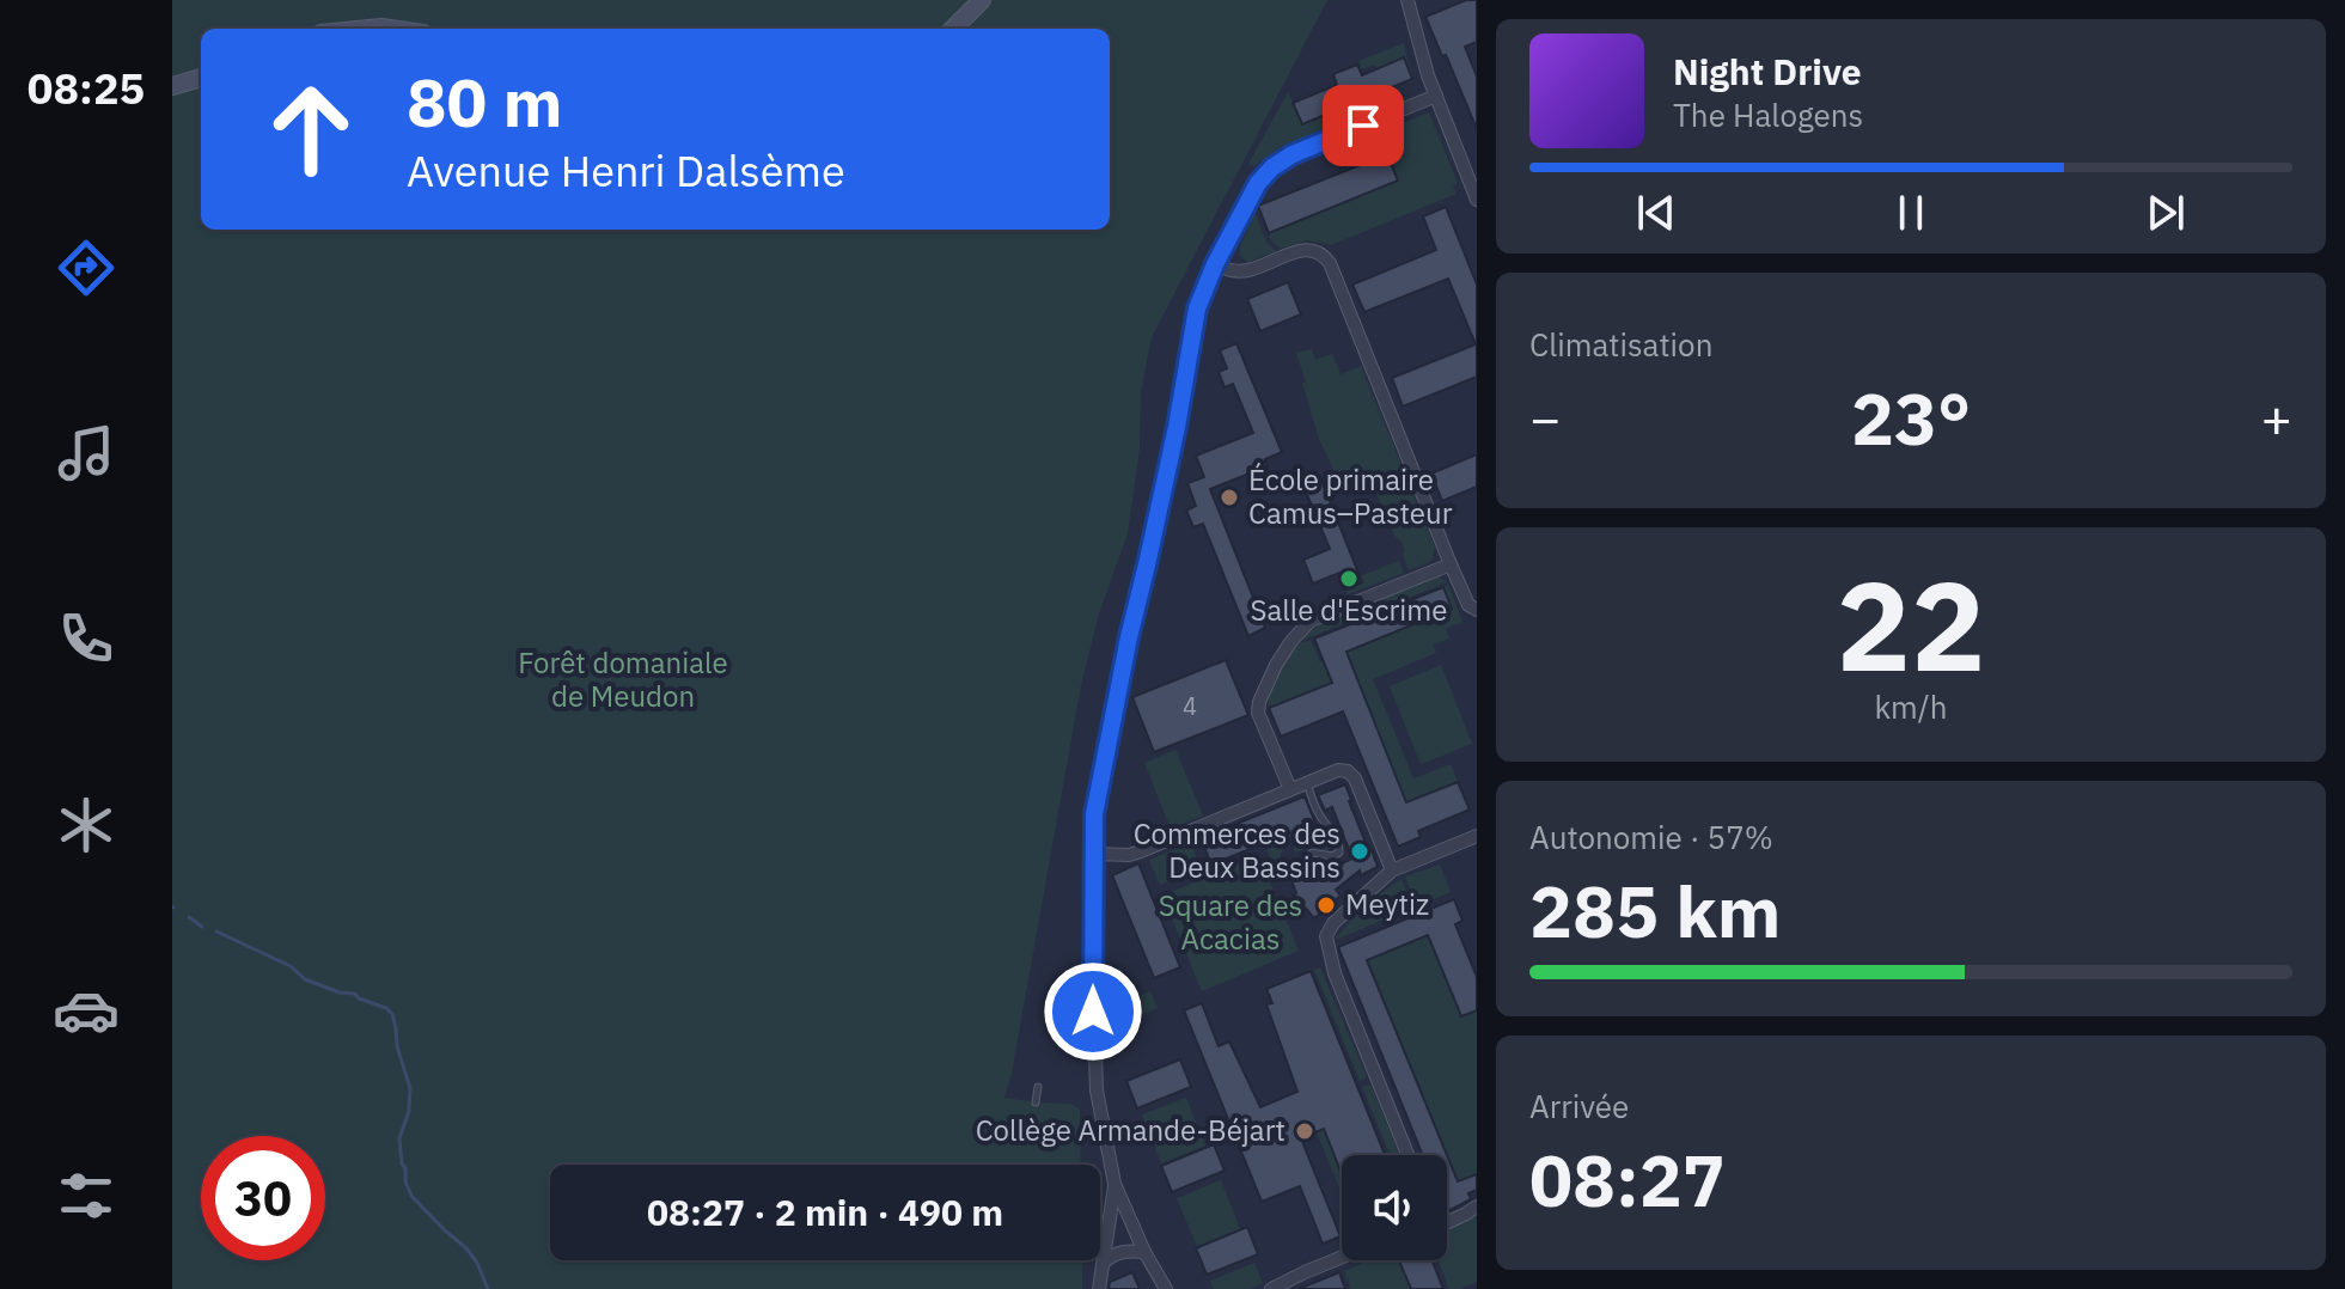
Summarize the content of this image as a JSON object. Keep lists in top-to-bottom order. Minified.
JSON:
{"parks":["Forêt domaniale de Meudon","Square des Acacias"],"places":["École primaire Camus–Pasteur","Salle d'Escrime","Commerces des Deux Bassins","Meytiz","Collège Armande-Béjart"],"house_numbers":["4"],"page":{"tabs":"08:25","turn":["80 m","Avenue Henri Dalsème"],"song":["Night Drive","The Halogens"],"tile":["Climatisation",["22","km/h"],["Autonomie · 57%","285 km"],["Arrivée","08:27"]],"heat":["−","23°","+"],"limit":"30","trip":"08:27 · 2 min · 490 m"}}
